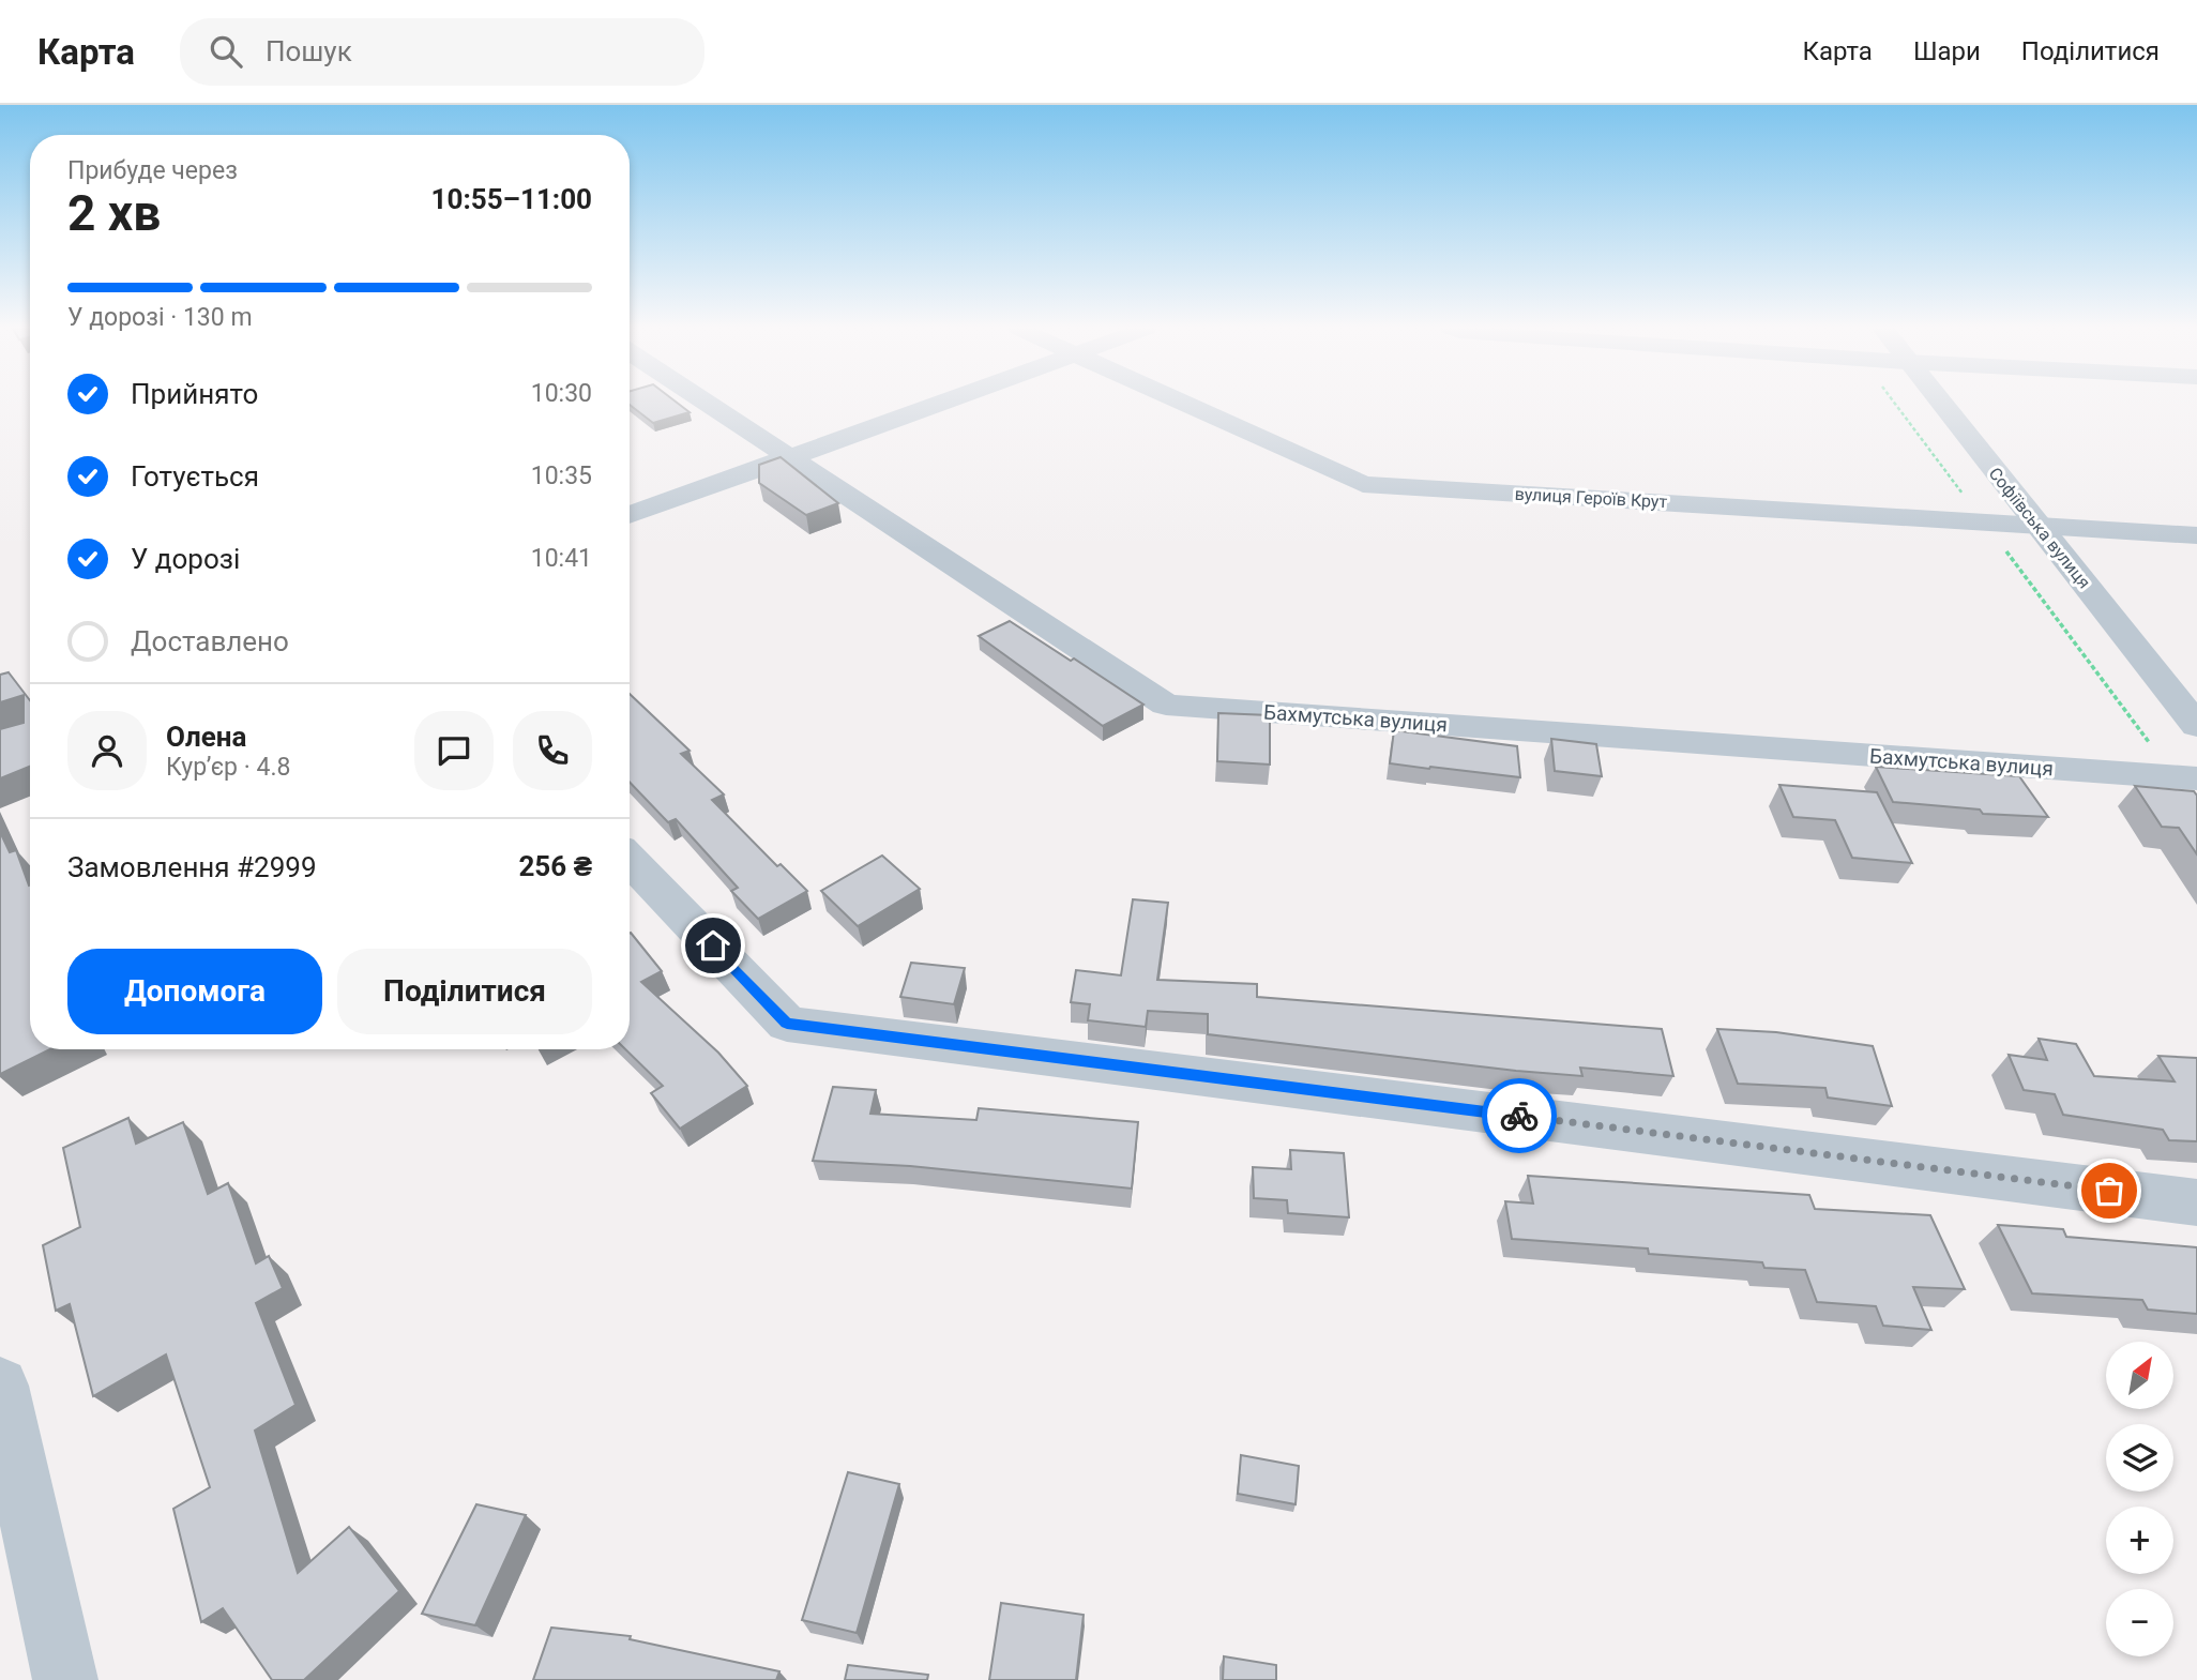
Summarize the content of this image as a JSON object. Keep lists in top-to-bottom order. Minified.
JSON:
{"streets":{"street":["вулиця Героїв Крут","Софіївська вулиця","Бахмутська вулиця"]},"crossings":[["вулиця Героїв Крут","Софіївська вулиця"]],"north":"top right","page":{"header":"Карта","search":"Пошук","nav":["Карта","Шари","Поділитися"],"heading":["2 хв","Прибуде через","10:55–11:00"],"panel":["Олена","Кур’єр · 4.8","Замовлення #2999","256 ₴"],"bar":"У дорозі · 130 m","list":[["Прийнято","10:30"],["Готується","10:35"],["У дорозі","10:41"],"Доставлено"],"buttons":["Допомога","Поділитися"],"map_buttons":["+","−"]}}
